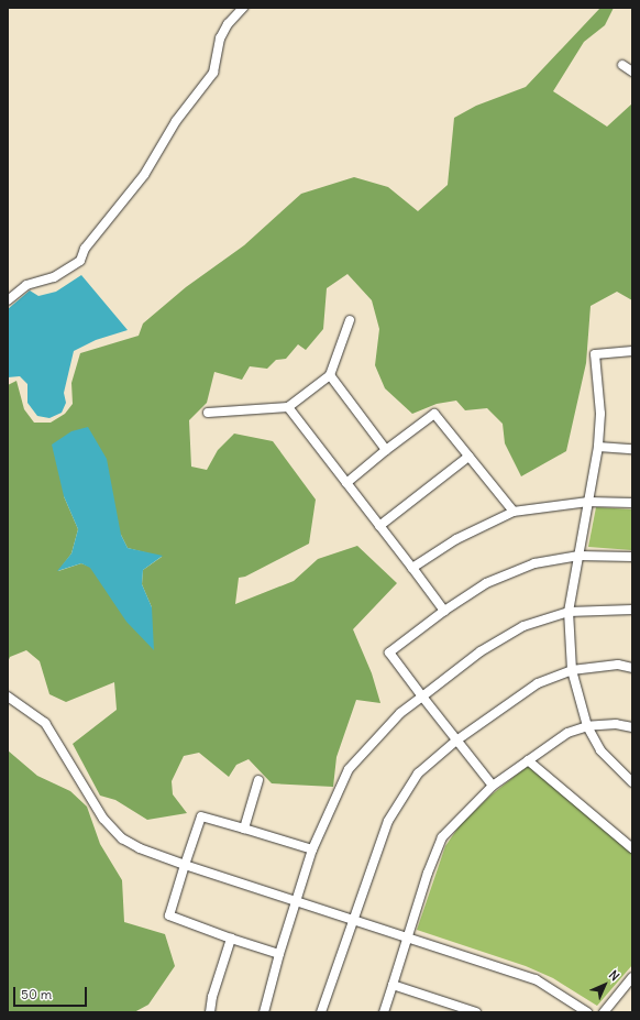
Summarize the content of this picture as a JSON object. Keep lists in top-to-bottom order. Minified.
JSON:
{"scale_bar":"50 m","north":"top right"}
